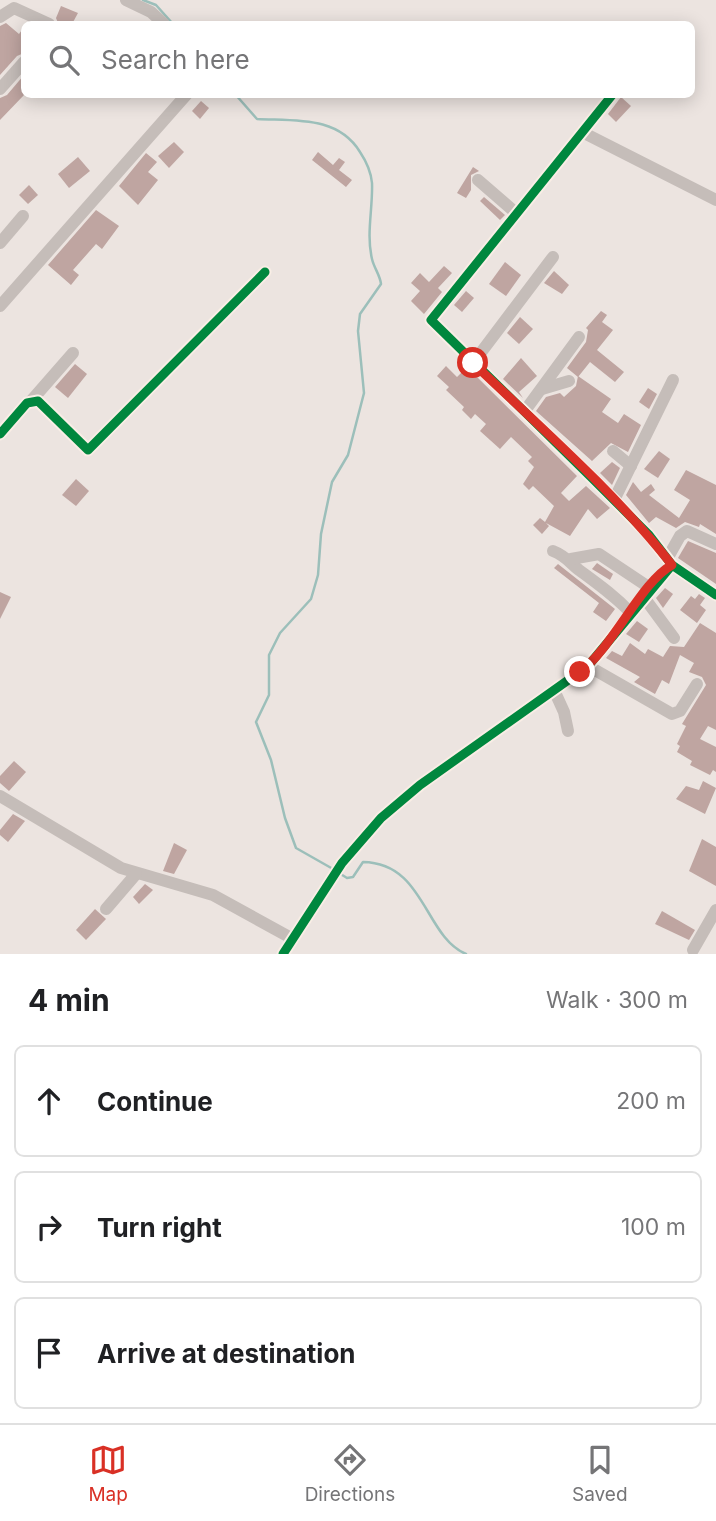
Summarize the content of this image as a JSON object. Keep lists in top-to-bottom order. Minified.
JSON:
{"page":{"search":"Search here","heading":["4 min","Walk · 300 m"],"list":[["Continue","200 m"],["Turn right","100 m"],"Arrive at destination"],"nav":["Map","Directions","Saved"]}}
